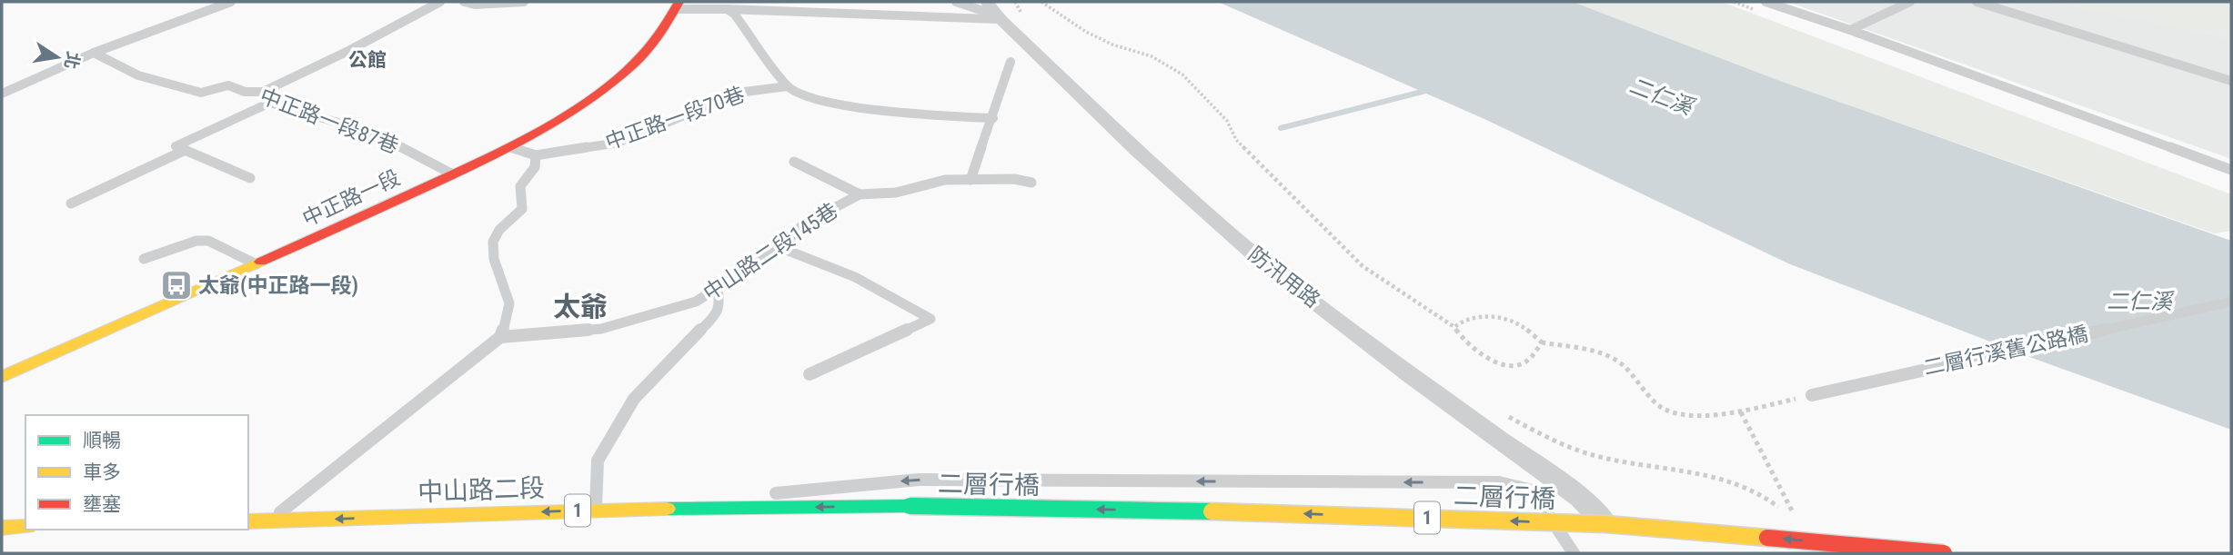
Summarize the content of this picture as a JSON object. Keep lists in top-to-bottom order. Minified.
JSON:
{"streets":{"main road":["中正路一段","二層行橋","中山路二段","1"],"street":["防汛用路"],"lane":["中正路一段70巷","中正路一段87巷","中山路二段145巷","二層行溪舊公路橋"]},"crossings":[["中正路一段87巷","中正路一段"],["防汛用路","二層行橋"],["二層行橋","中山路二段"]],"one_way":["二層行橋","中山路二段"],"districts":["公館","太爺"],"water":["二仁溪"],"places":{"bus stop":["太爺(中正路一段)"]},"legend":["順暢","車多","壅塞"],"north":"right"}
